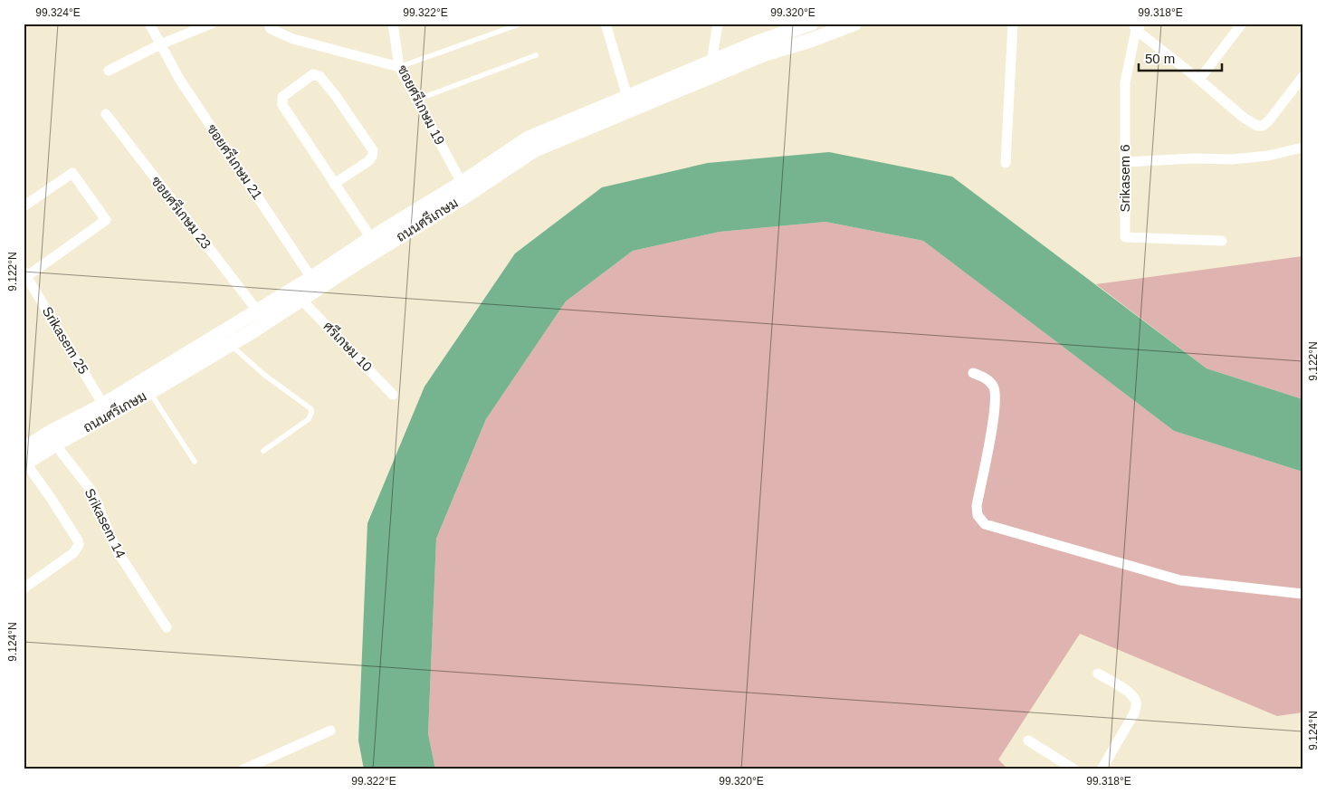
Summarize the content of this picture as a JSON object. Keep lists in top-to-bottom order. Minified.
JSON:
{"streets":{"main road":["ถนนศรีเกษม"],"street":["ซอยศรีเกษม 19","ซอยศรีเกษม 21","Srikasem 6","ซอยศรีเกษม 23","Srikasem 25","ศรีเกษม 10","Srikasem 14"]},"crossings":[["ซอยศรีเกษม 19","ถนนศรีเกษม"],["ซอยศรีเกษม 21","ถนนศรีเกษม"],["ซอยศรีเกษม 23","ถนนศรีเกษม"],["ถนนศรีเกษม","Srikasem 25"],["ถนนศรีเกษม","ศรีเกษม 10"],["ถนนศรีเกษม","Srikasem 14"]],"scale_bar":"50 m","coordinates":["99.324°E","99.322°E","99.320°E","99.318°E","9.122°N","9.124°N"]}
